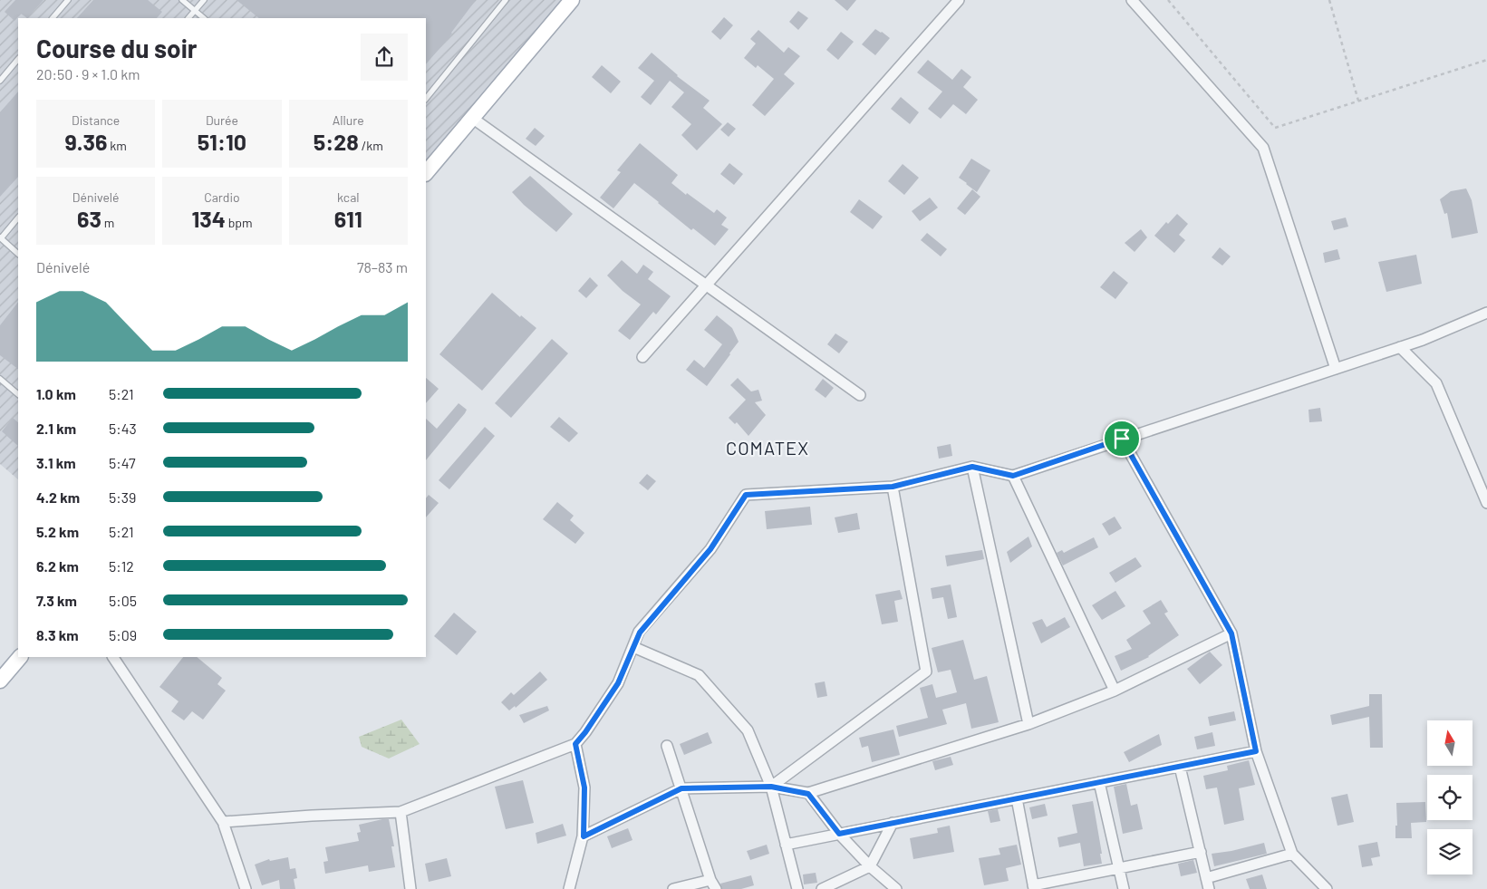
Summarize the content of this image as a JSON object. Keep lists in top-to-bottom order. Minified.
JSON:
{"districts":["COMATEX"],"north":"top","page":{"heading":["Course du soir","20:50 · 9 × 1.0 km"],"stats":[["Distance","9.36 km"],["Durée","51:10"],["Allure","5:28 /km"],["Dénivelé","63 m"],["Cardio","134 bpm"],["kcal","611"]],"chart":["Dénivelé","78–83 m"],"list":[{"name":"1.0 km","note":"5:21"},{"name":"2.1 km","note":"5:43"},{"name":"3.1 km","note":"5:47"},{"name":"4.2 km","note":"5:39"},{"name":"5.2 km","note":"5:21"},{"name":"6.2 km","note":"5:12"},{"name":"7.3 km","note":"5:05"},{"name":"8.3 km","note":"5:09"}]}}
